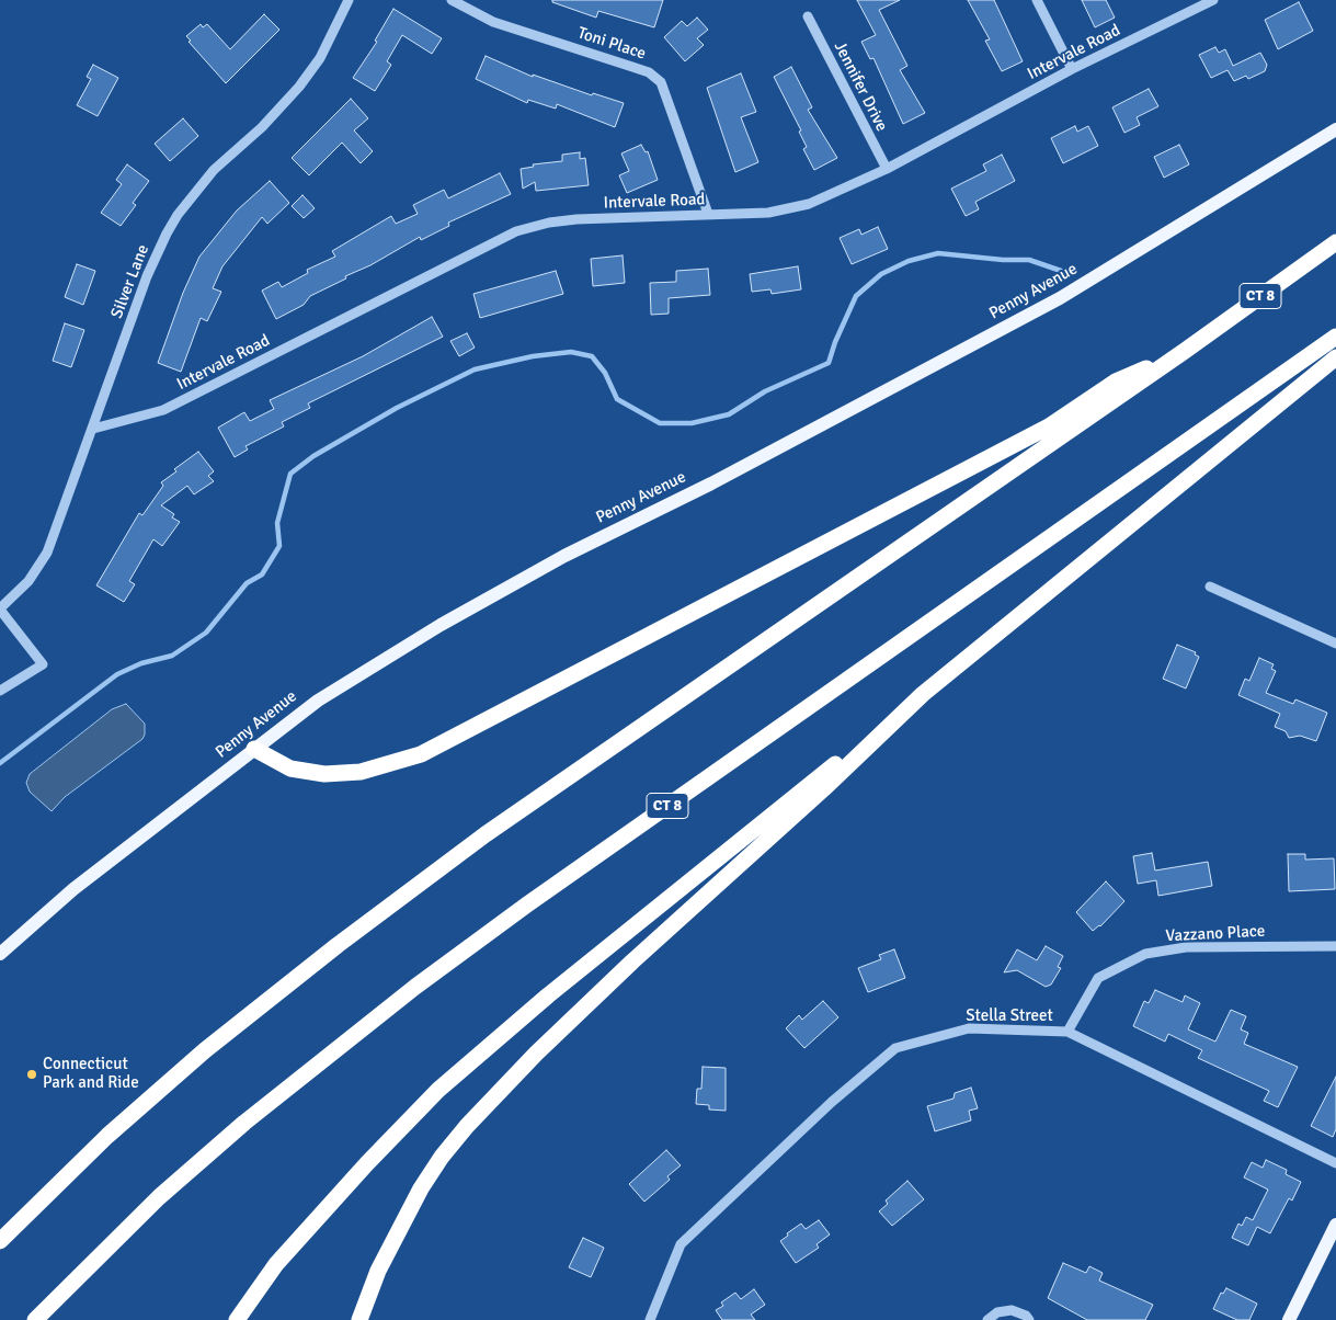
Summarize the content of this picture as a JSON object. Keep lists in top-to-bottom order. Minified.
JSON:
{"streets":{"highway":["CT 8"],"main road":["Penny Avenue"],"street":["Toni Place","Intervale Road","Jennifer Drive","Silver Lane","Vazzano Place","Stella Street"]},"crossings":[["Toni Place","Intervale Road"],["Intervale Road","Jennifer Drive"],["Intervale Road","Silver Lane"],["Vazzano Place","Stella Street"]],"places":["Connecticut Park and Ride"]}
